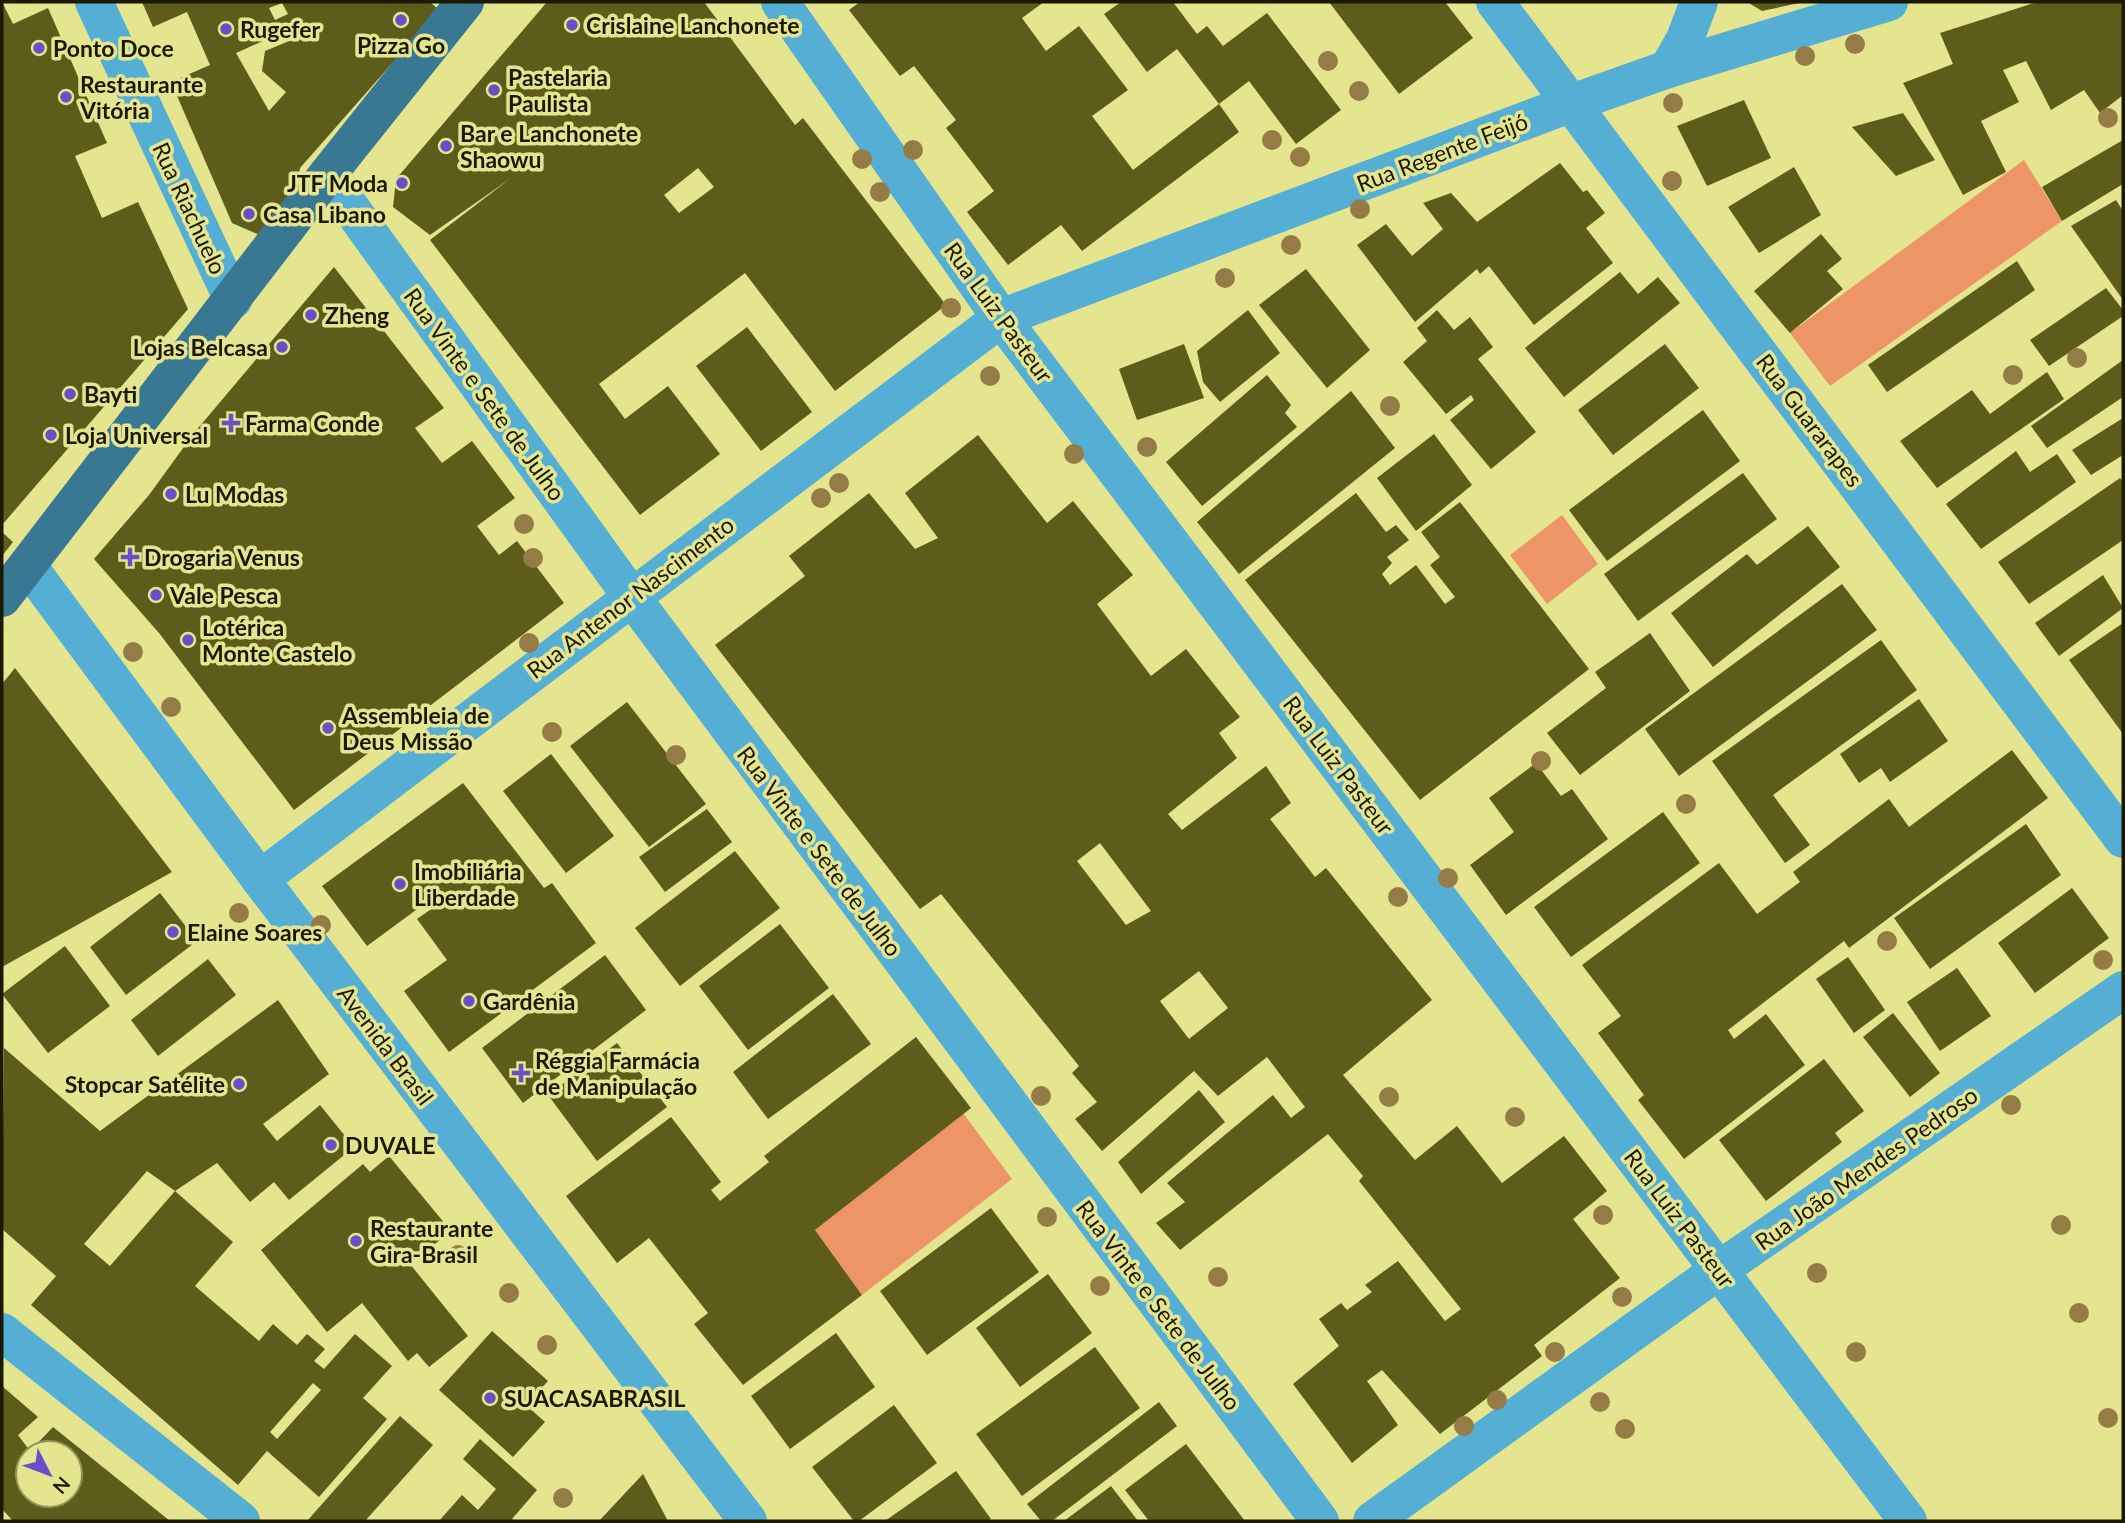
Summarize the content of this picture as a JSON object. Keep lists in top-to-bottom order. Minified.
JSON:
{"streets":{"street":["Rua Regente Feijó","Rua Riachuelo","Rua Luiz Pasteur","Rua Vinte e Sete de Julho","Rua Guararapes","Rua Antenor Nascimento","Avenida Brasil","Rua João Mendes Pedroso"]},"crossings":[["Rua Regente Feijó","Rua Luiz Pasteur"],["Rua Regente Feijó","Rua Guararapes"],["Rua Regente Feijó","Rua Antenor Nascimento"],["Rua Luiz Pasteur","Rua Antenor Nascimento"],["Rua Luiz Pasteur","Rua João Mendes Pedroso"],["Rua Vinte e Sete de Julho","Rua Antenor Nascimento"],["Rua Antenor Nascimento","Avenida Brasil"]],"places":{"other":["Pizza Go","Crislaine Lanchonete","Rugefer","Ponto Doce","Pastelaria Paulista","Restaurante Vitória","Bar e Lanchonete Shaowu","JTF Moda","Casa Libano","Zheng","Lojas Belcasa","Bayti","Loja Universal","Lu Modas","Vale Pesca","Lotérica Monte Castelo","Assembleia de Deus Missão","Imobiliária Liberdade","Elaine Soares","Gardênia","Stopcar Satélite","DUVALE","Restaurante Gira-Brasil","SUACASABRASIL"],"health":["Farma Conde","Drogaria Venus","Réggia Farmácia de Manipulação"]},"north":"bottom right"}
